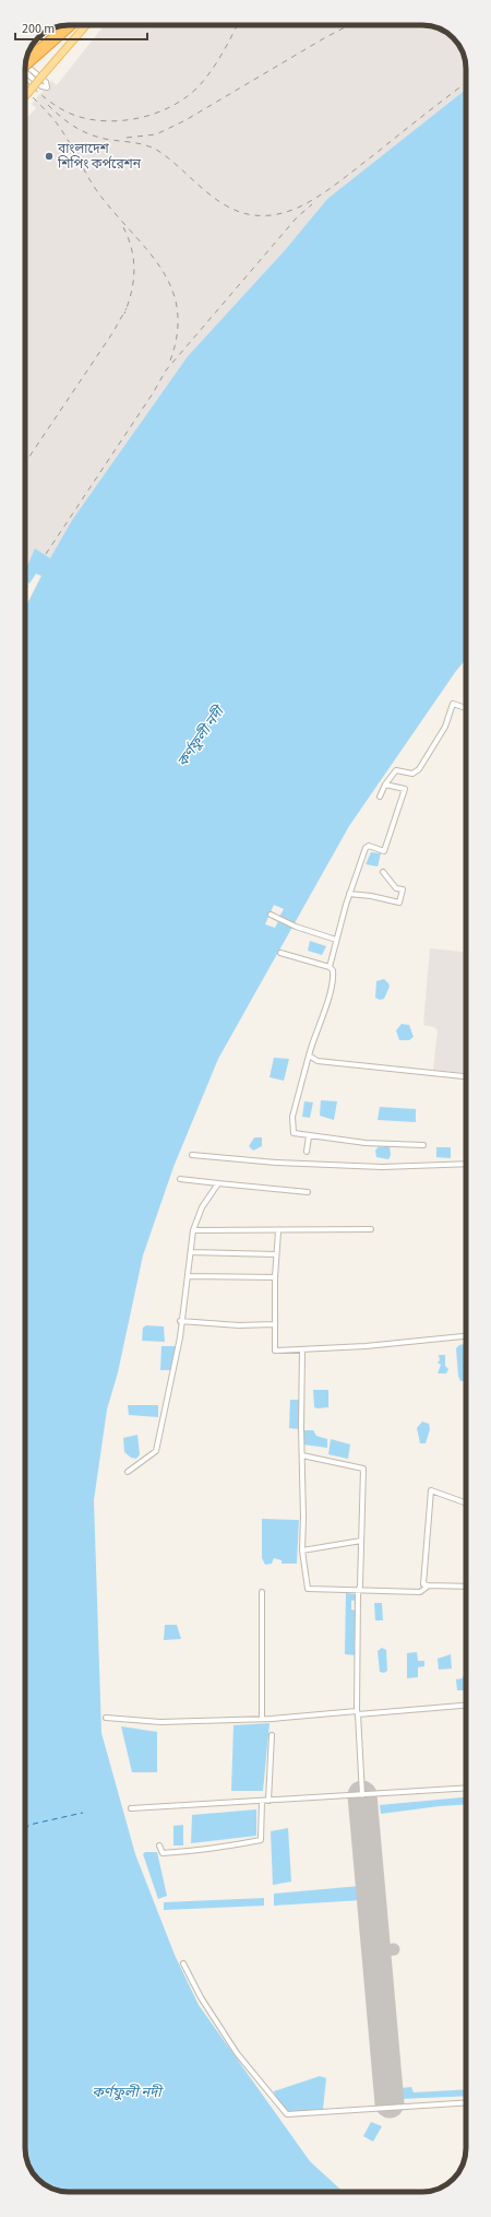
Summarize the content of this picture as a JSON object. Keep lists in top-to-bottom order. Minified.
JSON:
{"water":["কর্ণফুলী নদী"],"places":["বাংলাদেশ শিপিং কর্পরেশন"],"scale_bar":"200 m"}
